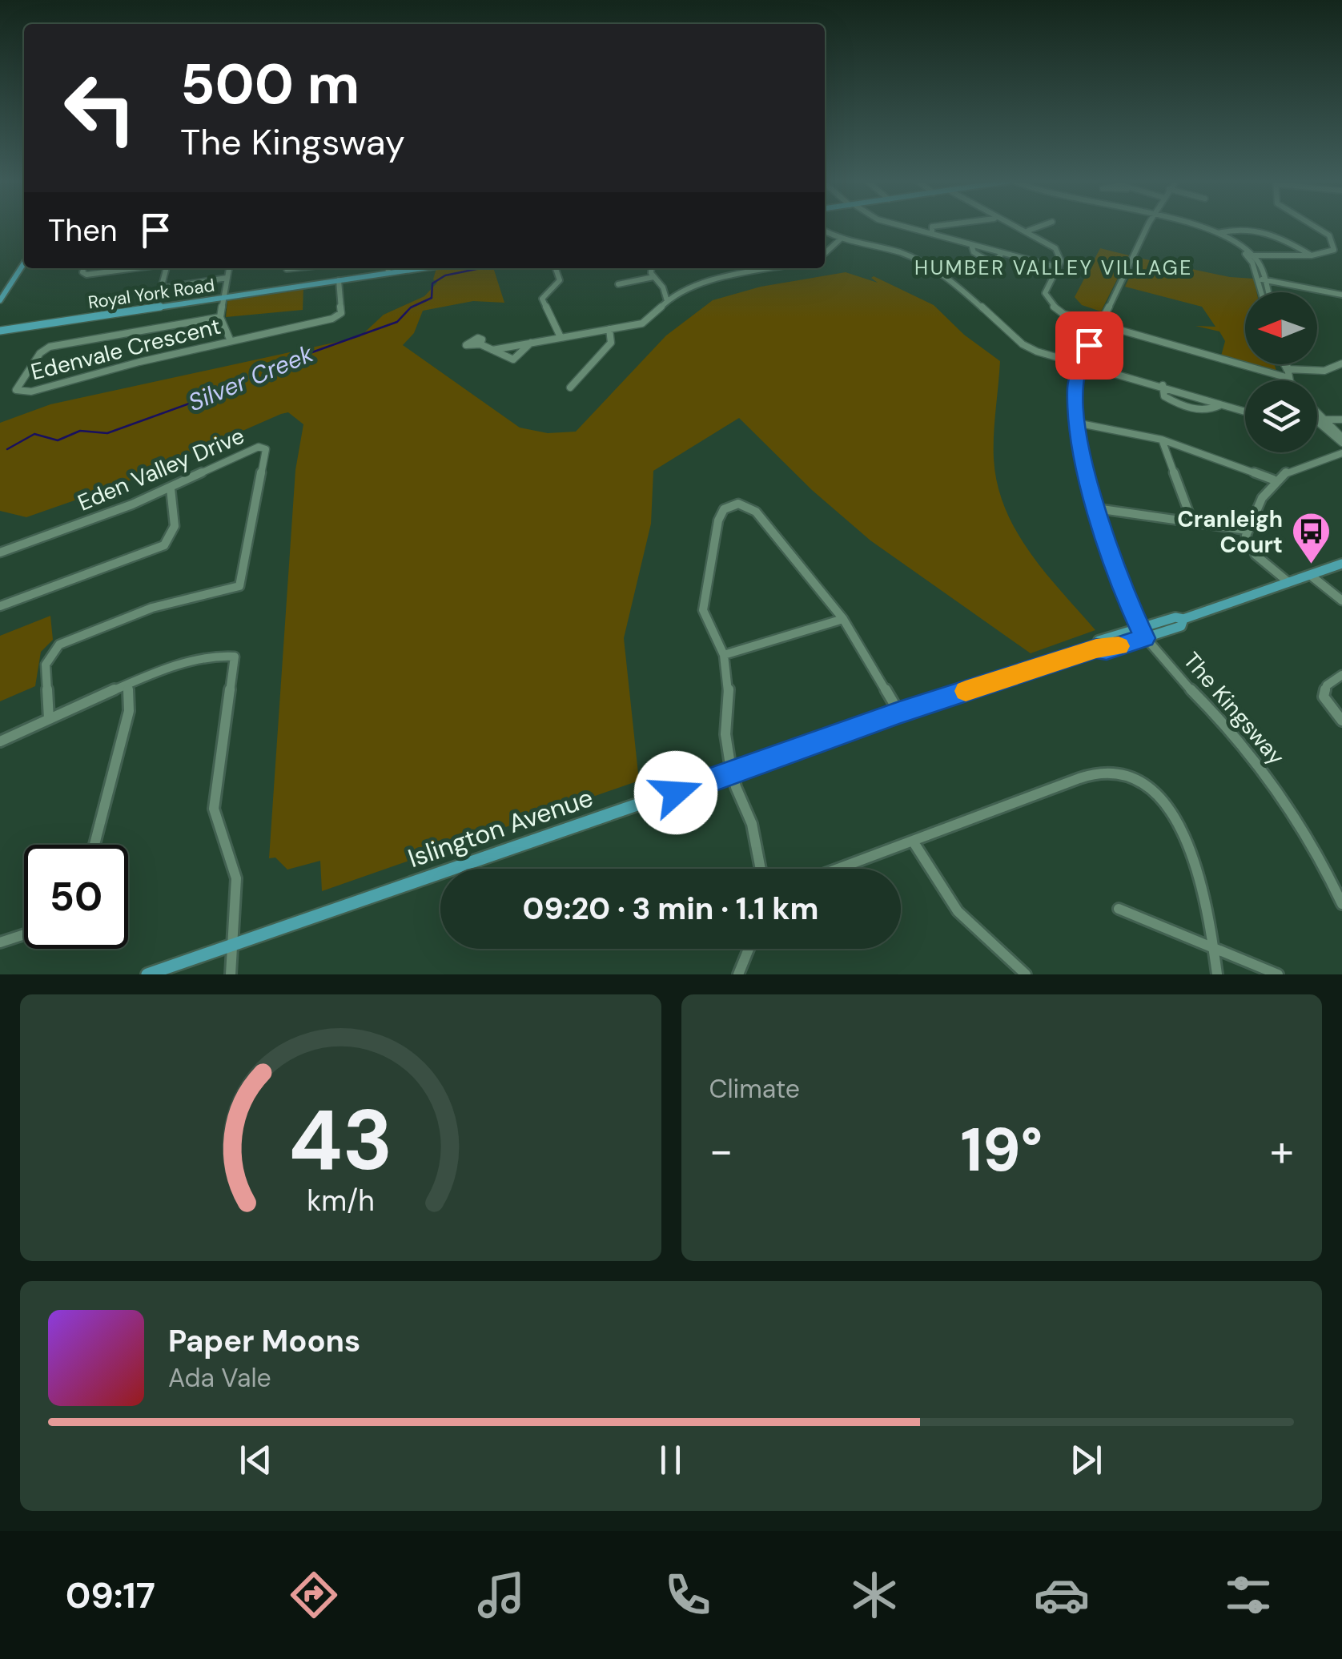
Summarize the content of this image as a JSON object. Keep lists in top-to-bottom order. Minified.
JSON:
{"streets":{"main road":["Royal York Road","Islington Avenue"],"street":["Edenvale Crescent","Eden Valley Drive","The Kingsway"]},"crossings":[["Royal York Road","Edenvale Crescent"],["The Kingsway","Islington Avenue"]],"districts":["HUMBER VALLEY VILLAGE"],"water":["Silver Creek"],"places":{"bus stop":["Cranleigh Court"]},"north":"left","page":{"turn":["500 m","The Kingsway"],"then":"Then","limit":"50","trip":"09:20 · 3 min · 1.1 km","tile":"Climate","heat":["−","19°","+"],"song":["Paper Moons","Ada Vale"],"tabs":"09:17","gauge":["43","km/h"]}}
